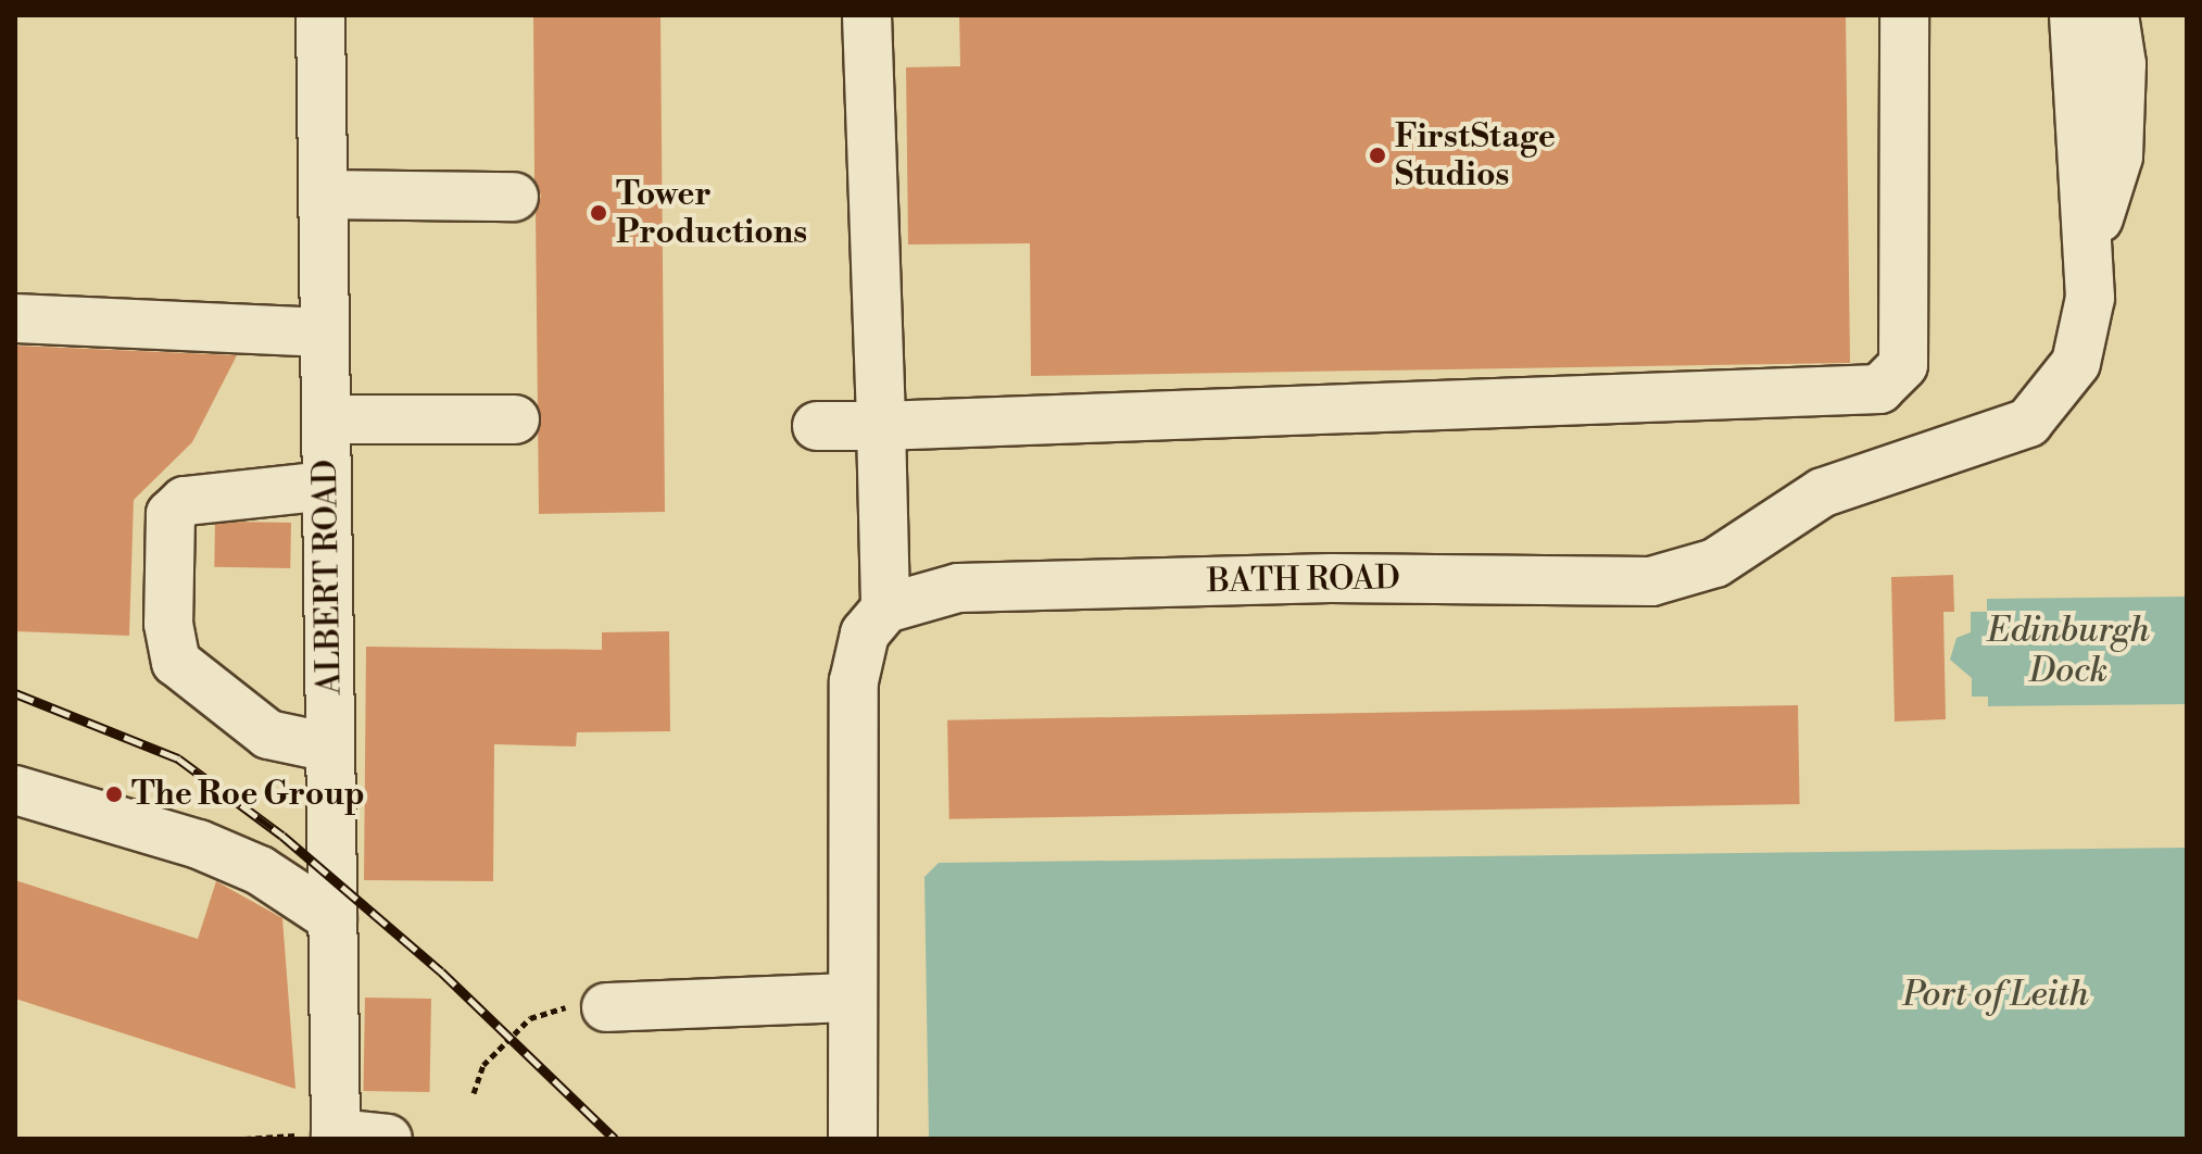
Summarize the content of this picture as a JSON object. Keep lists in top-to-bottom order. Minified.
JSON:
{"streets":{"street":["ALBERT ROAD","BATH ROAD"]},"water":["Edinburgh Dock","Port of Leith"],"places":["FirstStage Studios","Tower Productions","The Roe Group"]}
